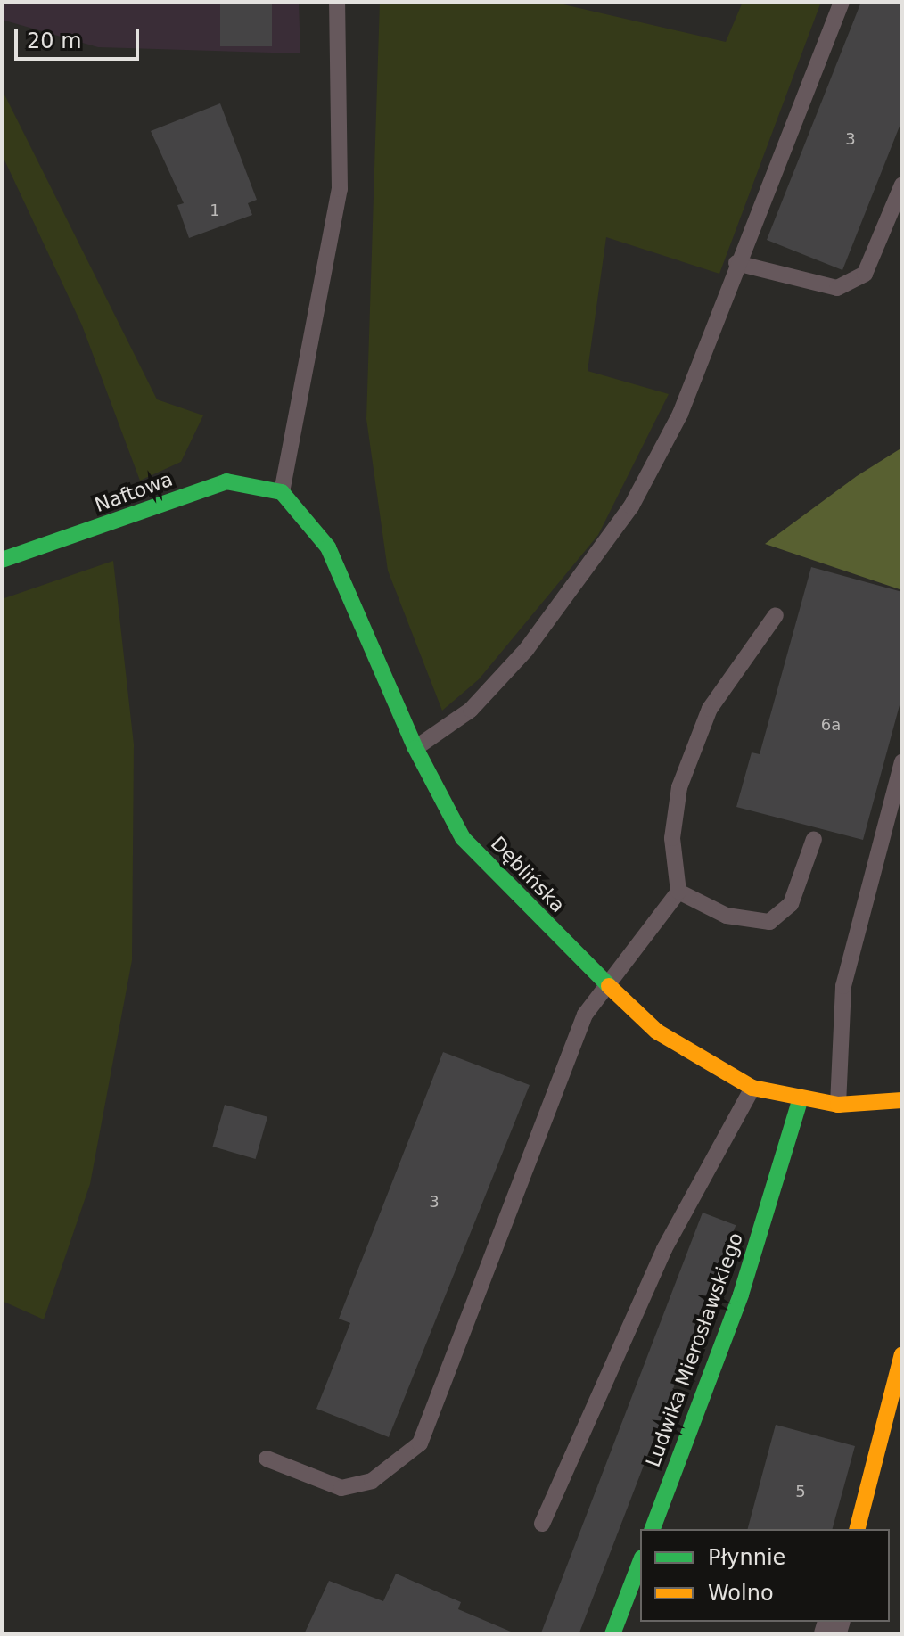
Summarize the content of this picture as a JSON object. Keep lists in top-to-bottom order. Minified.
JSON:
{"streets":{"street":["Naftowa","Dęblińska","Ludwika Mierosławskiego"]},"crossings":[["Naftowa","Dęblińska"],["Dęblińska","Ludwika Mierosławskiego"]],"house_numbers":["3","1","6a","3","5"],"legend":["Płynnie","Wolno"],"scale_bar":"20 m"}
